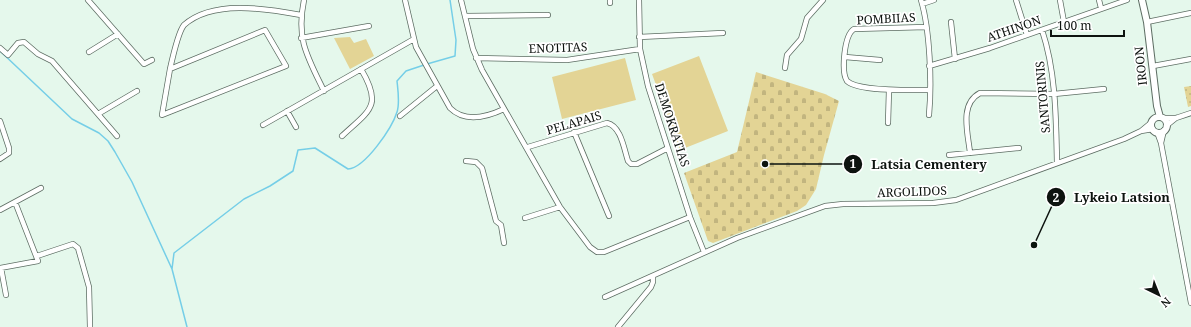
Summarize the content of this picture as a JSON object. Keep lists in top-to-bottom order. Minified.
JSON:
{"streets":{"street":["POMBIIAS","ATHINON","ENOTITAS","IROON","SANTORINIS","PELAPAIS","DEMOKRATIAS","ARGOLIDOS"]},"crossings":[["ATHINON","SANTORINIS"],["ENOTITAS","DEMOKRATIAS"],["IROON","ARGOLIDOS"],["SANTORINIS","ARGOLIDOS"],["PELAPAIS","DEMOKRATIAS"],["DEMOKRATIAS","ARGOLIDOS"]],"places":["Latsia Cementery","Lykeio Latsion"],"scale_bar":"100 m","north":"bottom right"}
